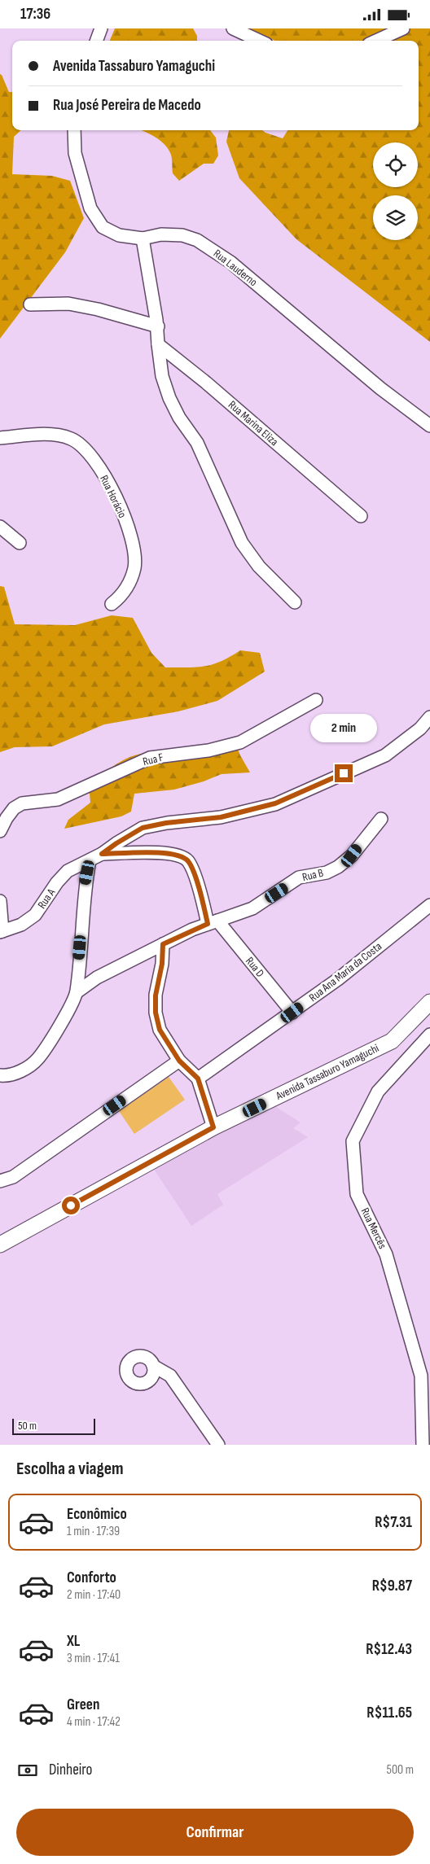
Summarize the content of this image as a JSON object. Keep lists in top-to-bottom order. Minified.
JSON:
{"streets":{"street":["Rua Lauderno","Rua Marina Eliza","Rua Horácio","Rua F","Rua B","Rua A","Rua D","Rua Ana Maria da Costa","Avenida Tassaburo Yamaguchi","Rua Mercês"]},"crossings":[["Rua B","Rua D"],["Rua A","Rua D"],["Rua D","Rua Ana Maria da Costa"]],"scale_bar":"50 m","page":{"status":"17:36","banner":["Avenida Tassaburo Yamaguchi","Rua José Pereira de Macedo"],"bubble":"2 min","scale":"50 m","heading":"Escolha a viagem","list":[{"name":"Econômico","note":"1 min · 17:39","value":"R$7.31"},{"name":"Conforto","note":"2 min · 17:40","value":"R$9.87"},{"name":"XL","note":"3 min · 17:41","value":"R$12.43"},{"name":"Green","note":"4 min · 17:42","value":"R$11.65"}],"pay":["Dinheiro","500 m"],"buttons":"Confirmar"}}
